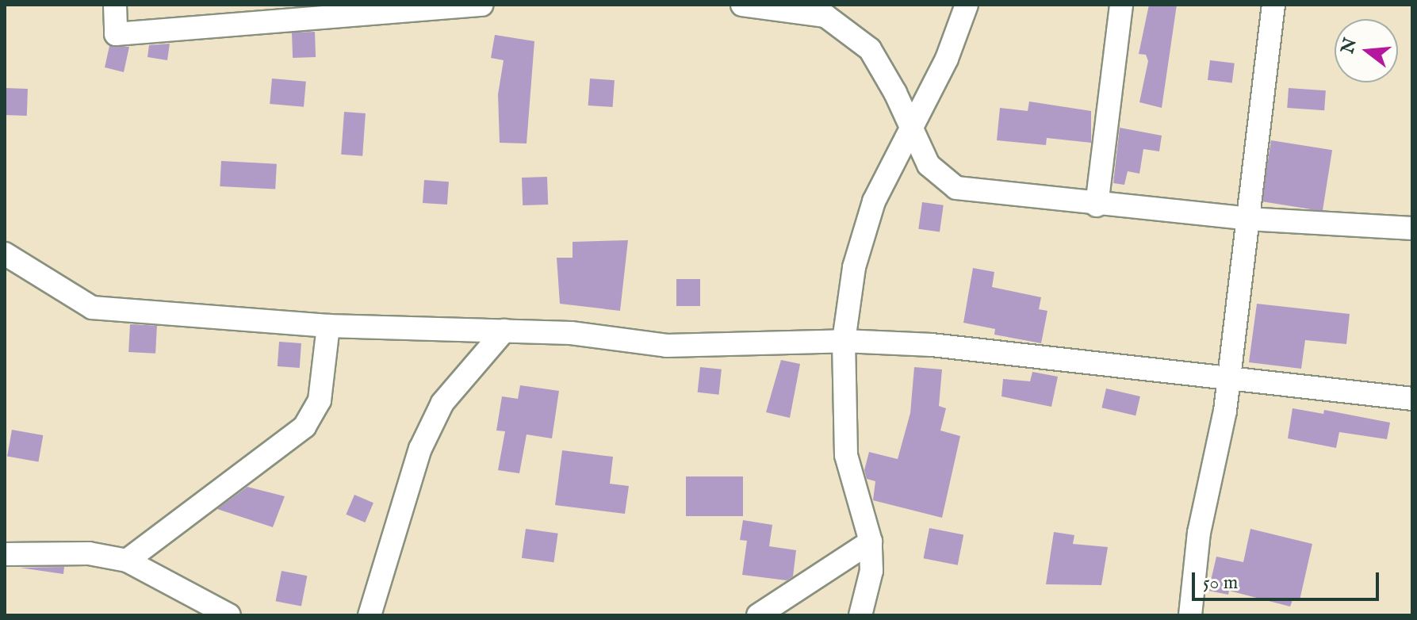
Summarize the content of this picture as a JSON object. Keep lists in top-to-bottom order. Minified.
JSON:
{"scale_bar":"50 m","north":"left"}
